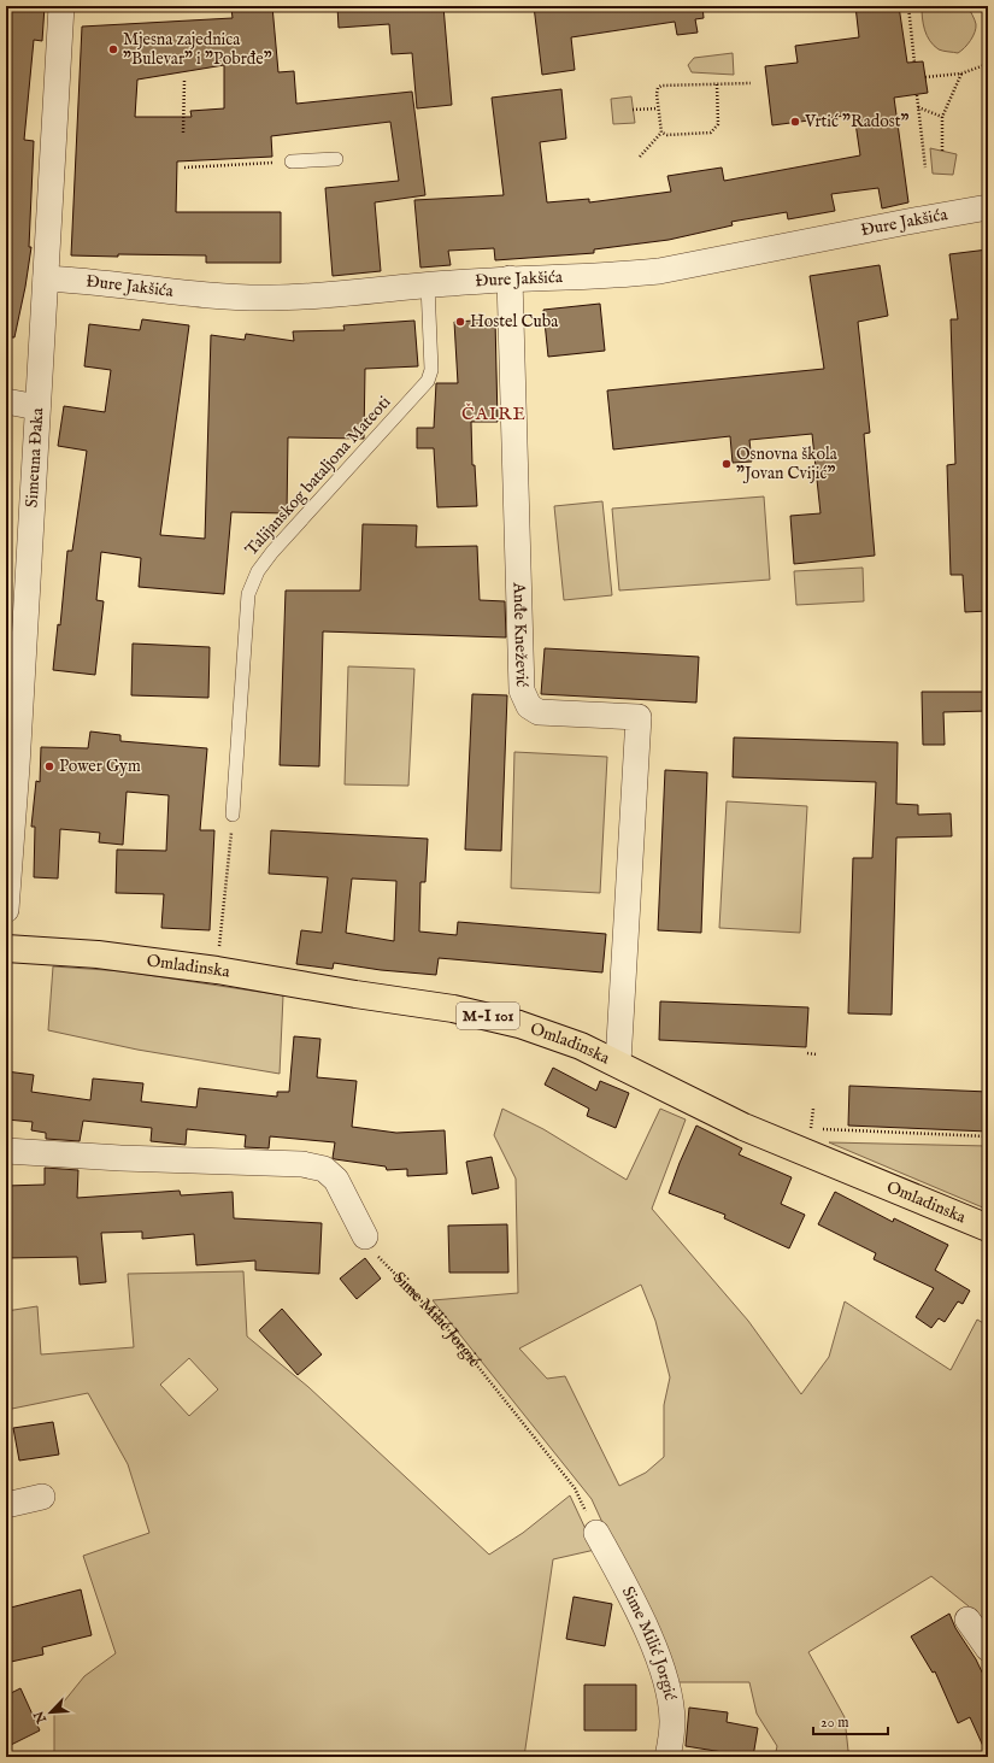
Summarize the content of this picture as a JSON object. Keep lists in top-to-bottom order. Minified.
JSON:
{"streets":{"main road":["Omladinska","M-I 101"],"street":["Đure Jakšića","Simeuna Đaka","Anđe Knežević","Sime Milić Jorgić"],"lane":["Talijanskog bataljona Mateoti"]},"crossings":[["Đure Jakšića","Simeuna Đaka"],["Đure Jakšića","Talijanskog bataljona Mateoti"],["Đure Jakšića","Anđe Knežević"],["Anđe Knežević","Omladinska"]],"districts":["ČAIRE"],"places":["Mjesna zajednica \"Bulevar\" i \"Pobrđe\"","Vrtić \"Radost\"","Hostel Cuba","Osnovna škola \"Jovan Cvijić\"","Power Gym"],"scale_bar":"20 m","north":"bottom left"}
